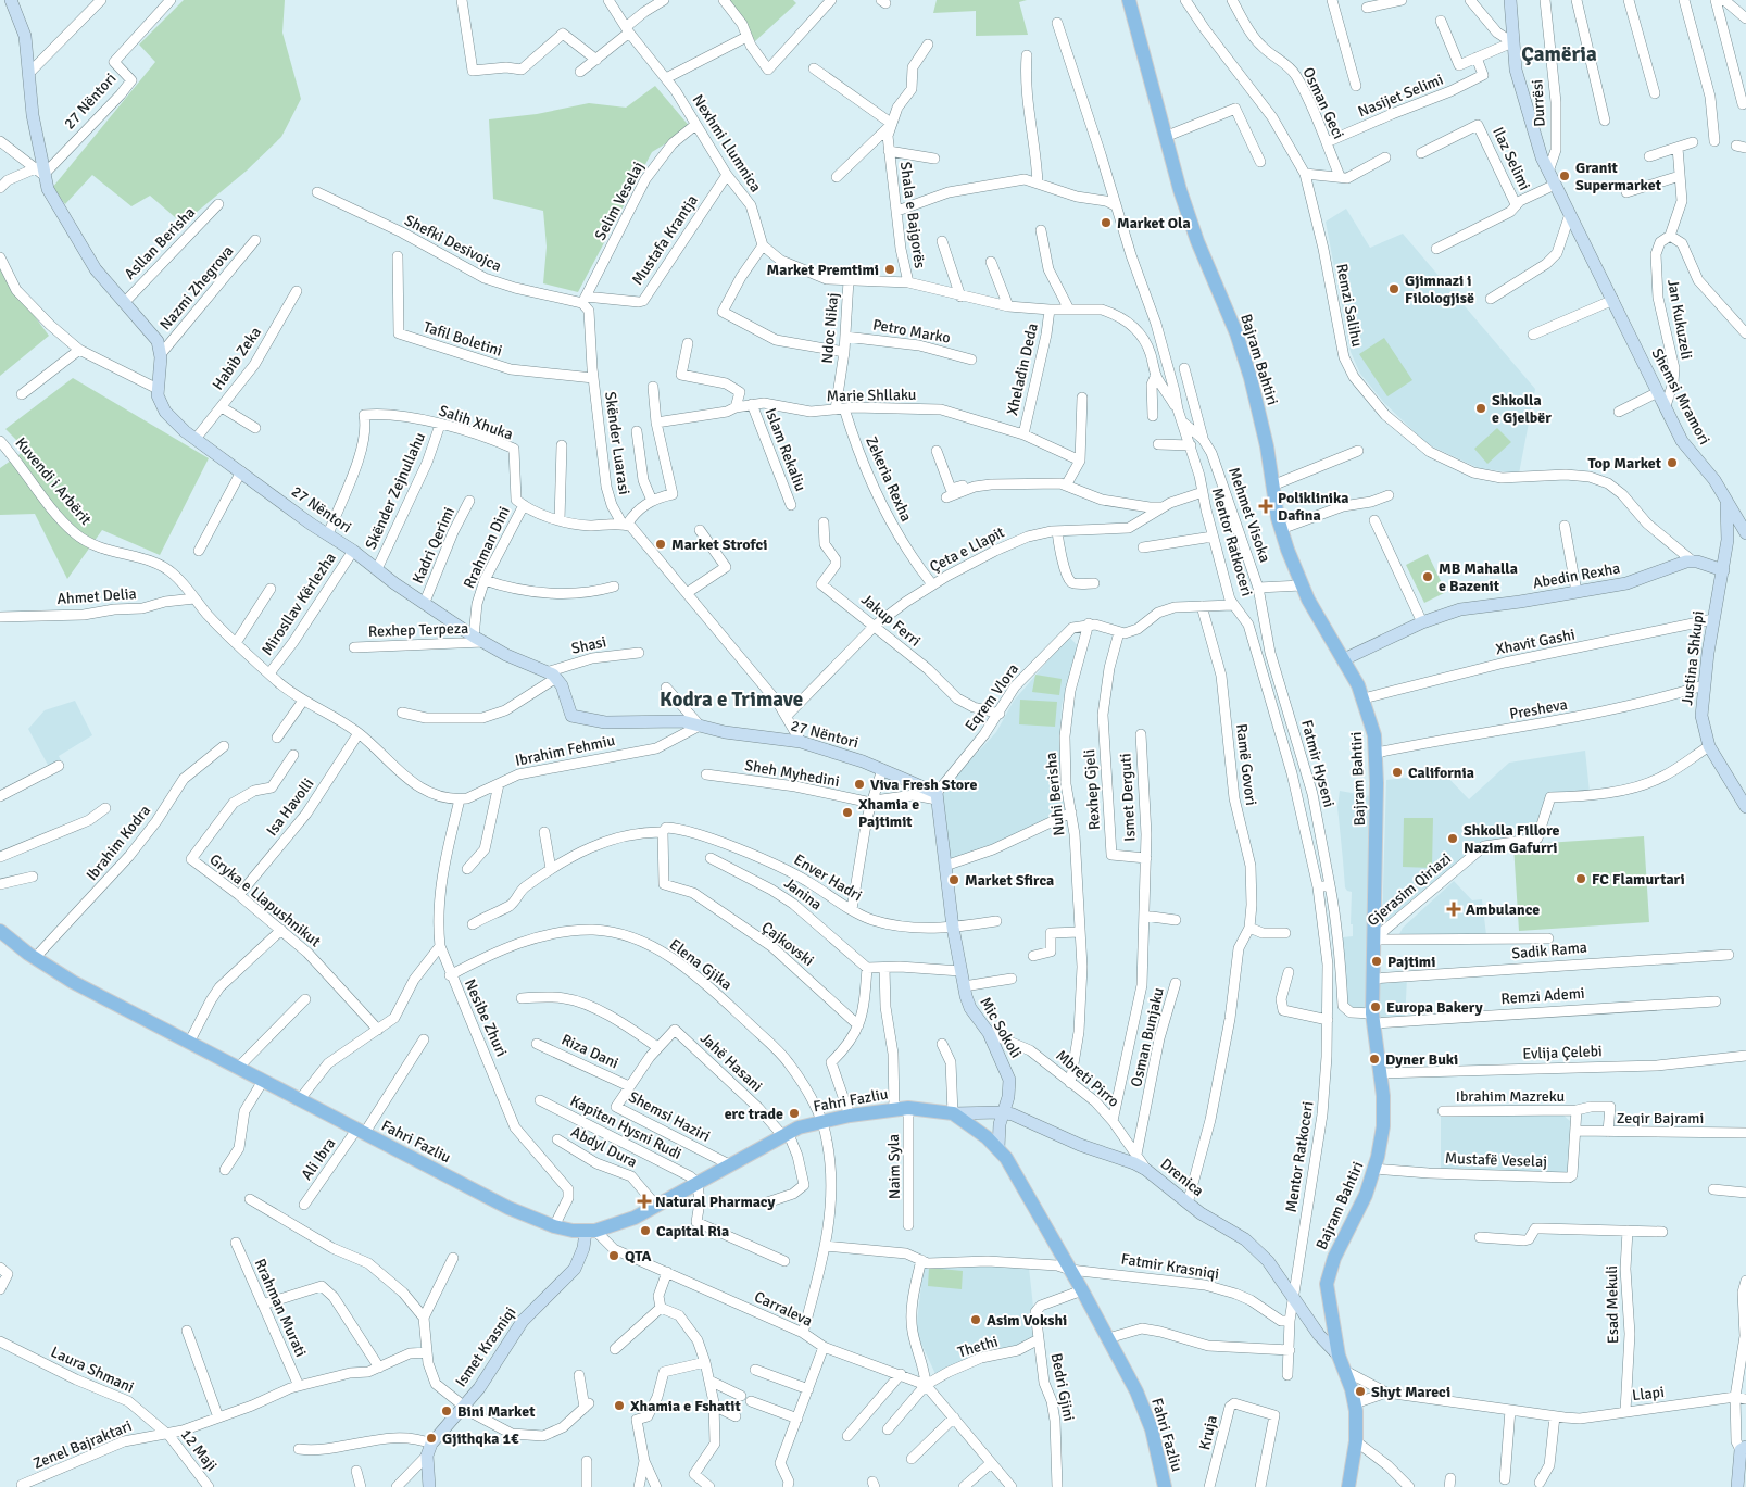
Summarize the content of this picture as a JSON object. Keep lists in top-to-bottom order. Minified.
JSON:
{"streets":{"main road":["Bajram Bahtiri","Fahri Fazliu"],"street":["Nasijet Selimi","27 Nëntori","Osman Geci","Durrësi","Nexhmi Llumnica","Ilaz Selimi","Selim Veselaj","Shala e Bajgorës","Mustafa Krantja","Asllan Berisha","Shefki Desivojca","Nazmi Zhegrova","Remzi Salihu","Jan Kukuzeli","Ndoc Nikaj","Petro Marko","Tafil Boletini","Habib Zeka","Xheladin Deda","Marie Shllaku","Shemsi Mramori","Salih Xhuka","Skënder Luarasi","Islam Rekaliu","Zekeria Rexha","Kuvendi i Arbërit","Skënder Zejnullahu","Mehmet Visoka","Mentor Ratkoceri","Kadri Qerimi","Rrahman Dini","Çeta e Llapit","Abedin Rexha","Ahmet Delia","Mirosllav Kërlezha","Jakup Ferri","Rexhep Terpeza","Xhavit Gashi","Shasi","Justina Shkupi","Eqrem Vlora","Presheva","Ibrahim Fehmiu","Fatmir Hyseni","Ramë Govori","Sheh Myhedini","Rexhep Gjeli","Nuhi Berisha","Ismet Derguti","Isa Havolli","Ibrahim Kodra","Enver Hadri","Gjerasim Qiriazi","Janina","Gryka e Llapushnikut","Çajkovski","Sadik Rama","Elena Gjika","Remzi Ademi","Nesibe Zhuri","Mic Sokoli","Osman Bunjaku","Riza Dani","Evlija Çelebi","Jahë Hasani","Mbreti Pirro","Ibrahim Mazreku","Shemsi Haziri","Zeqir Bajrami","Kapiten Hysni Rudi","Abdyl Dura","Ali Ibra","Mustafë Veselaj","Naim Syla","Drenica","Fatmir Krasniqi","Esad Mekuli","Rrahman Murati","Carraleva","Ismet Krasniqi","Thethi","Laura Shmani","Bedri Gjini","Llapi","Kruja","Zenel Bajraktari","12 Maji"]},"crossings":[["Nasijet Selimi","Osman Geci"],["27 Nëntori","Nazmi Zhegrova"],["27 Nëntori","Habib Zeka"],["27 Nëntori","Salih Xhuka"],["27 Nëntori","Skënder Luarasi"],["27 Nëntori","Skënder Zejnullahu"],["27 Nëntori","Kadri Qerimi"],["27 Nëntori","Rrahman Dini"],["27 Nëntori","Mirosllav Kërlezha"],["27 Nëntori","Rexhep Terpeza"],["27 Nëntori","Shasi"],["27 Nëntori","Eqrem Vlora"],["27 Nëntori","Ibrahim Fehmiu"],["27 Nëntori","Sheh Myhedini"],["27 Nëntori","Mic Sokoli"],["Durrësi","Shemsi Mramori"],["Nexhmi Llumnica","Selim Veselaj"],["Nexhmi Llumnica","Mustafa Krantja"],["Ilaz Selimi","Shemsi Mramori"],["Selim Veselaj","Mustafa Krantja"],["Selim Veselaj","Shefki Desivojca"],["Selim Veselaj","Skënder Luarasi"],["Mustafa Krantja","Shefki Desivojca"],["Mustafa Krantja","Skënder Luarasi"],["Shefki Desivojca","Skënder Luarasi"],["Remzi Salihu","Abedin Rexha"],["Jan Kukuzeli","Shemsi Mramori"],["Ndoc Nikaj","Petro Marko"],["Ndoc Nikaj","Marie Shllaku"],["Ndoc Nikaj","Zekeria Rexha"],["Tafil Boletini","Skënder Luarasi"],["Bajram Bahtiri","Abedin Rexha"],["Bajram Bahtiri","Xhavit Gashi"],["Bajram Bahtiri","Presheva"],["Bajram Bahtiri","Fatmir Hyseni"],["Bajram Bahtiri","Gjerasim Qiriazi"],["Bajram Bahtiri","Sadik Rama"],["Bajram Bahtiri","Remzi Ademi"],["Bajram Bahtiri","Evlija Çelebi"],["Bajram Bahtiri","Mustafë Veselaj"],["Bajram Bahtiri","Drenica"],["Bajram Bahtiri","Llapi"],["Xheladin Deda","Marie Shllaku"],["Marie Shllaku","Islam Rekaliu"],["Marie Shllaku","Zekeria Rexha"],["Shemsi Mramori","Justina Shkupi"],["Salih Xhuka","Skënder Zejnullahu"],["Salih Xhuka","Rrahman Dini"],["Skënder Luarasi","Çeta e Llapit"],["Zekeria Rexha","Çeta e Llapit"],["Kuvendi i Arbërit","Ahmet Delia"],["Mehmet Visoka","Mentor Ratkoceri"],["Mehmet Visoka","Fatmir Hyseni"],["Mentor Ratkoceri","Çeta e Llapit"],["Mentor Ratkoceri","Drenica"],["Mentor Ratkoceri","Fatmir Krasniqi"],["Rrahman Dini","Rexhep Terpeza"],["Çeta e Llapit","Jakup Ferri"],["Jakup Ferri","Eqrem Vlora"],["Xhavit Gashi","Justina Shkupi"],["Justina Shkupi","Presheva"],["Justina Shkupi","Gjerasim Qiriazi"],["Eqrem Vlora","Sheh Myhedini"],["Eqrem Vlora","Nuhi Berisha"],["Eqrem Vlora","Mic Sokoli"],["Ibrahim Fehmiu","Nesibe Zhuri"],["Fatmir Hyseni","Remzi Ademi"],["Ramë Govori","Drenica"],["Sheh Myhedini","Mic Sokoli"],["Rexhep Gjeli","Ismet Derguti"],["Nuhi Berisha","Mbreti Pirro"],["Isa Havolli","Gryka e Llapushnikut"],["Ibrahim Kodra","Fahri Fazliu"],["Enver Hadri","Çajkovski"],["Enver Hadri","Mic Sokoli"],["Elena Gjika","Nesibe Zhuri"],["Elena Gjika","Fahri Fazliu"],["Elena Gjika","Fatmir Krasniqi"],["Elena Gjika","Carraleva"],["Nesibe Zhuri","Fahri Fazliu"],["Mic Sokoli","Mbreti Pirro"],["Mic Sokoli","Fahri Fazliu"],["Mic Sokoli","Drenica"],["Osman Bunjaku","Mbreti Pirro"],["Osman Bunjaku","Drenica"],["Riza Dani","Shemsi Haziri"],["Jahë Hasani","Fahri Fazliu"],["Jahë Hasani","Shemsi Haziri"],["Mbreti Pirro","Drenica"],["Ibrahim Mazreku","Zeqir Bajrami"],["Ibrahim Mazreku","Mustafë Veselaj"],["Fahri Fazliu","Shemsi Haziri"],["Fahri Fazliu","Kapiten Hysni Rudi"],["Fahri Fazliu","Abdyl Dura"],["Fahri Fazliu","Ali Ibra"],["Fahri Fazliu","Naim Syla"],["Fahri Fazliu","Drenica"],["Fahri Fazliu","Fatmir Krasniqi"],["Fahri Fazliu","Carraleva"],["Fahri Fazliu","Ismet Krasniqi"],["Fahri Fazliu","Bedri Gjini"],["Zeqir Bajrami","Mustafë Veselaj"],["Esad Mekuli","Llapi"],["Rrahman Murati","Zenel Bajraktari"],["Carraleva","Ismet Krasniqi"],["Carraleva","Thethi"],["Thethi","Bedri Gjini"],["Laura Shmani","Zenel Bajraktari"],["Laura Shmani","12 Maji"],["Zenel Bajraktari","12 Maji"]],"districts":["Çamëria","Kodra e Trimave"],"places":{"other":["Granit Supermarket","Market Ola","Market Premtimi","Gjimnazi i Filologjisë","Shkolla e Gjelbër","Top Market","Market Strofci","MB Mahalla e Bazenit","California","Viva Fresh Store","Xhamia e Pajtimit","Shkolla Fillore Nazim Gafurri","FC Flamurtari","Market Sfirca","Pajtimi","Europa Bakery","Dyner Buki","erc trade","Capital Ria","QTA","Asim Vokshi","Shyt Mareci","Xhamia e Fshatit","Bini Market","Gjithqka 1€"],"health":["Poliklinika Dafina","Ambulance","Natural Pharmacy"]}}
